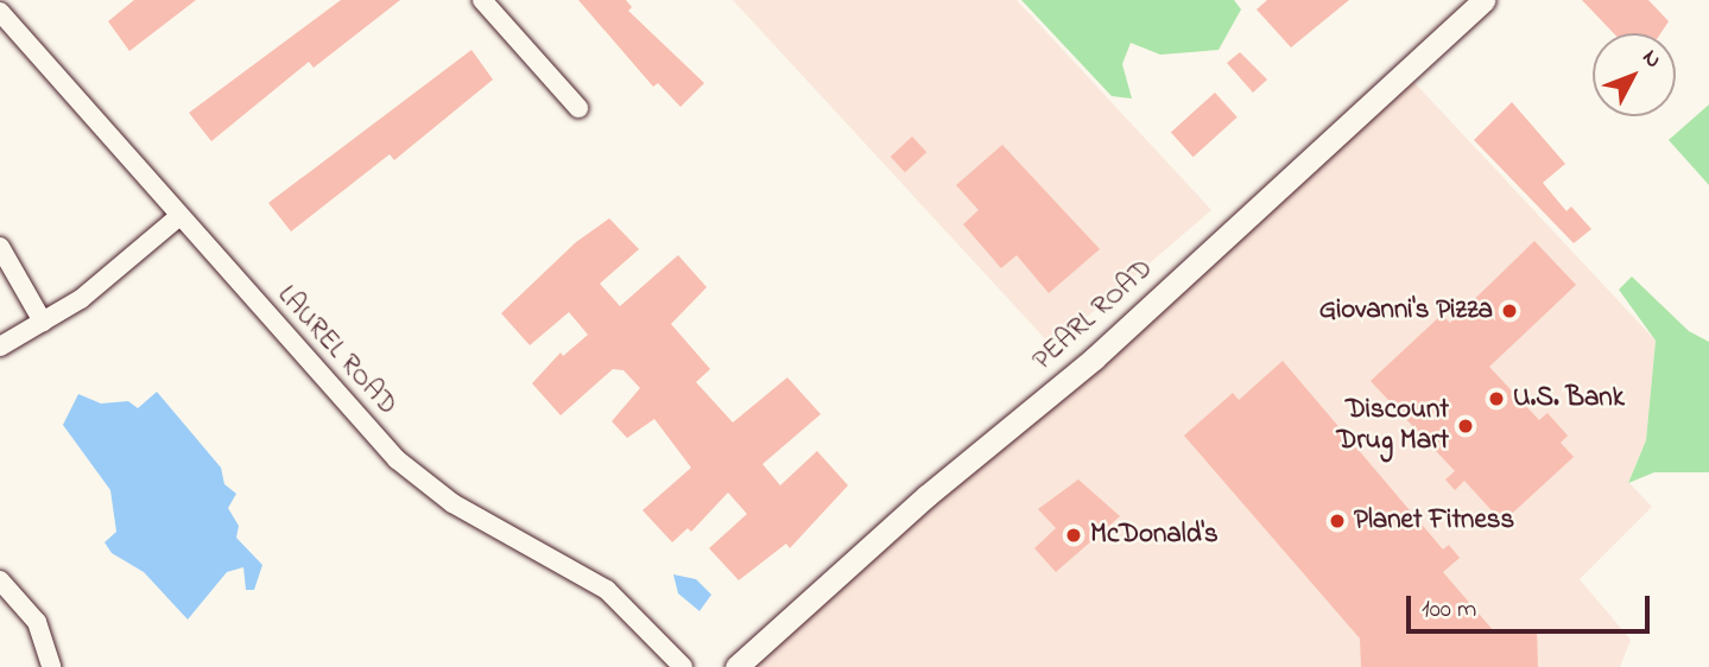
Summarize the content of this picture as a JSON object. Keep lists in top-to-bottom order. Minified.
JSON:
{"streets":{"main road":["PEARL ROAD"],"street":["LAUREL ROAD"]},"places":["Giovanni's Pizza","U.S. Bank","Discount Drug Mart","Planet Fitness","McDonald's"],"scale_bar":"100 m","north":"top right"}
